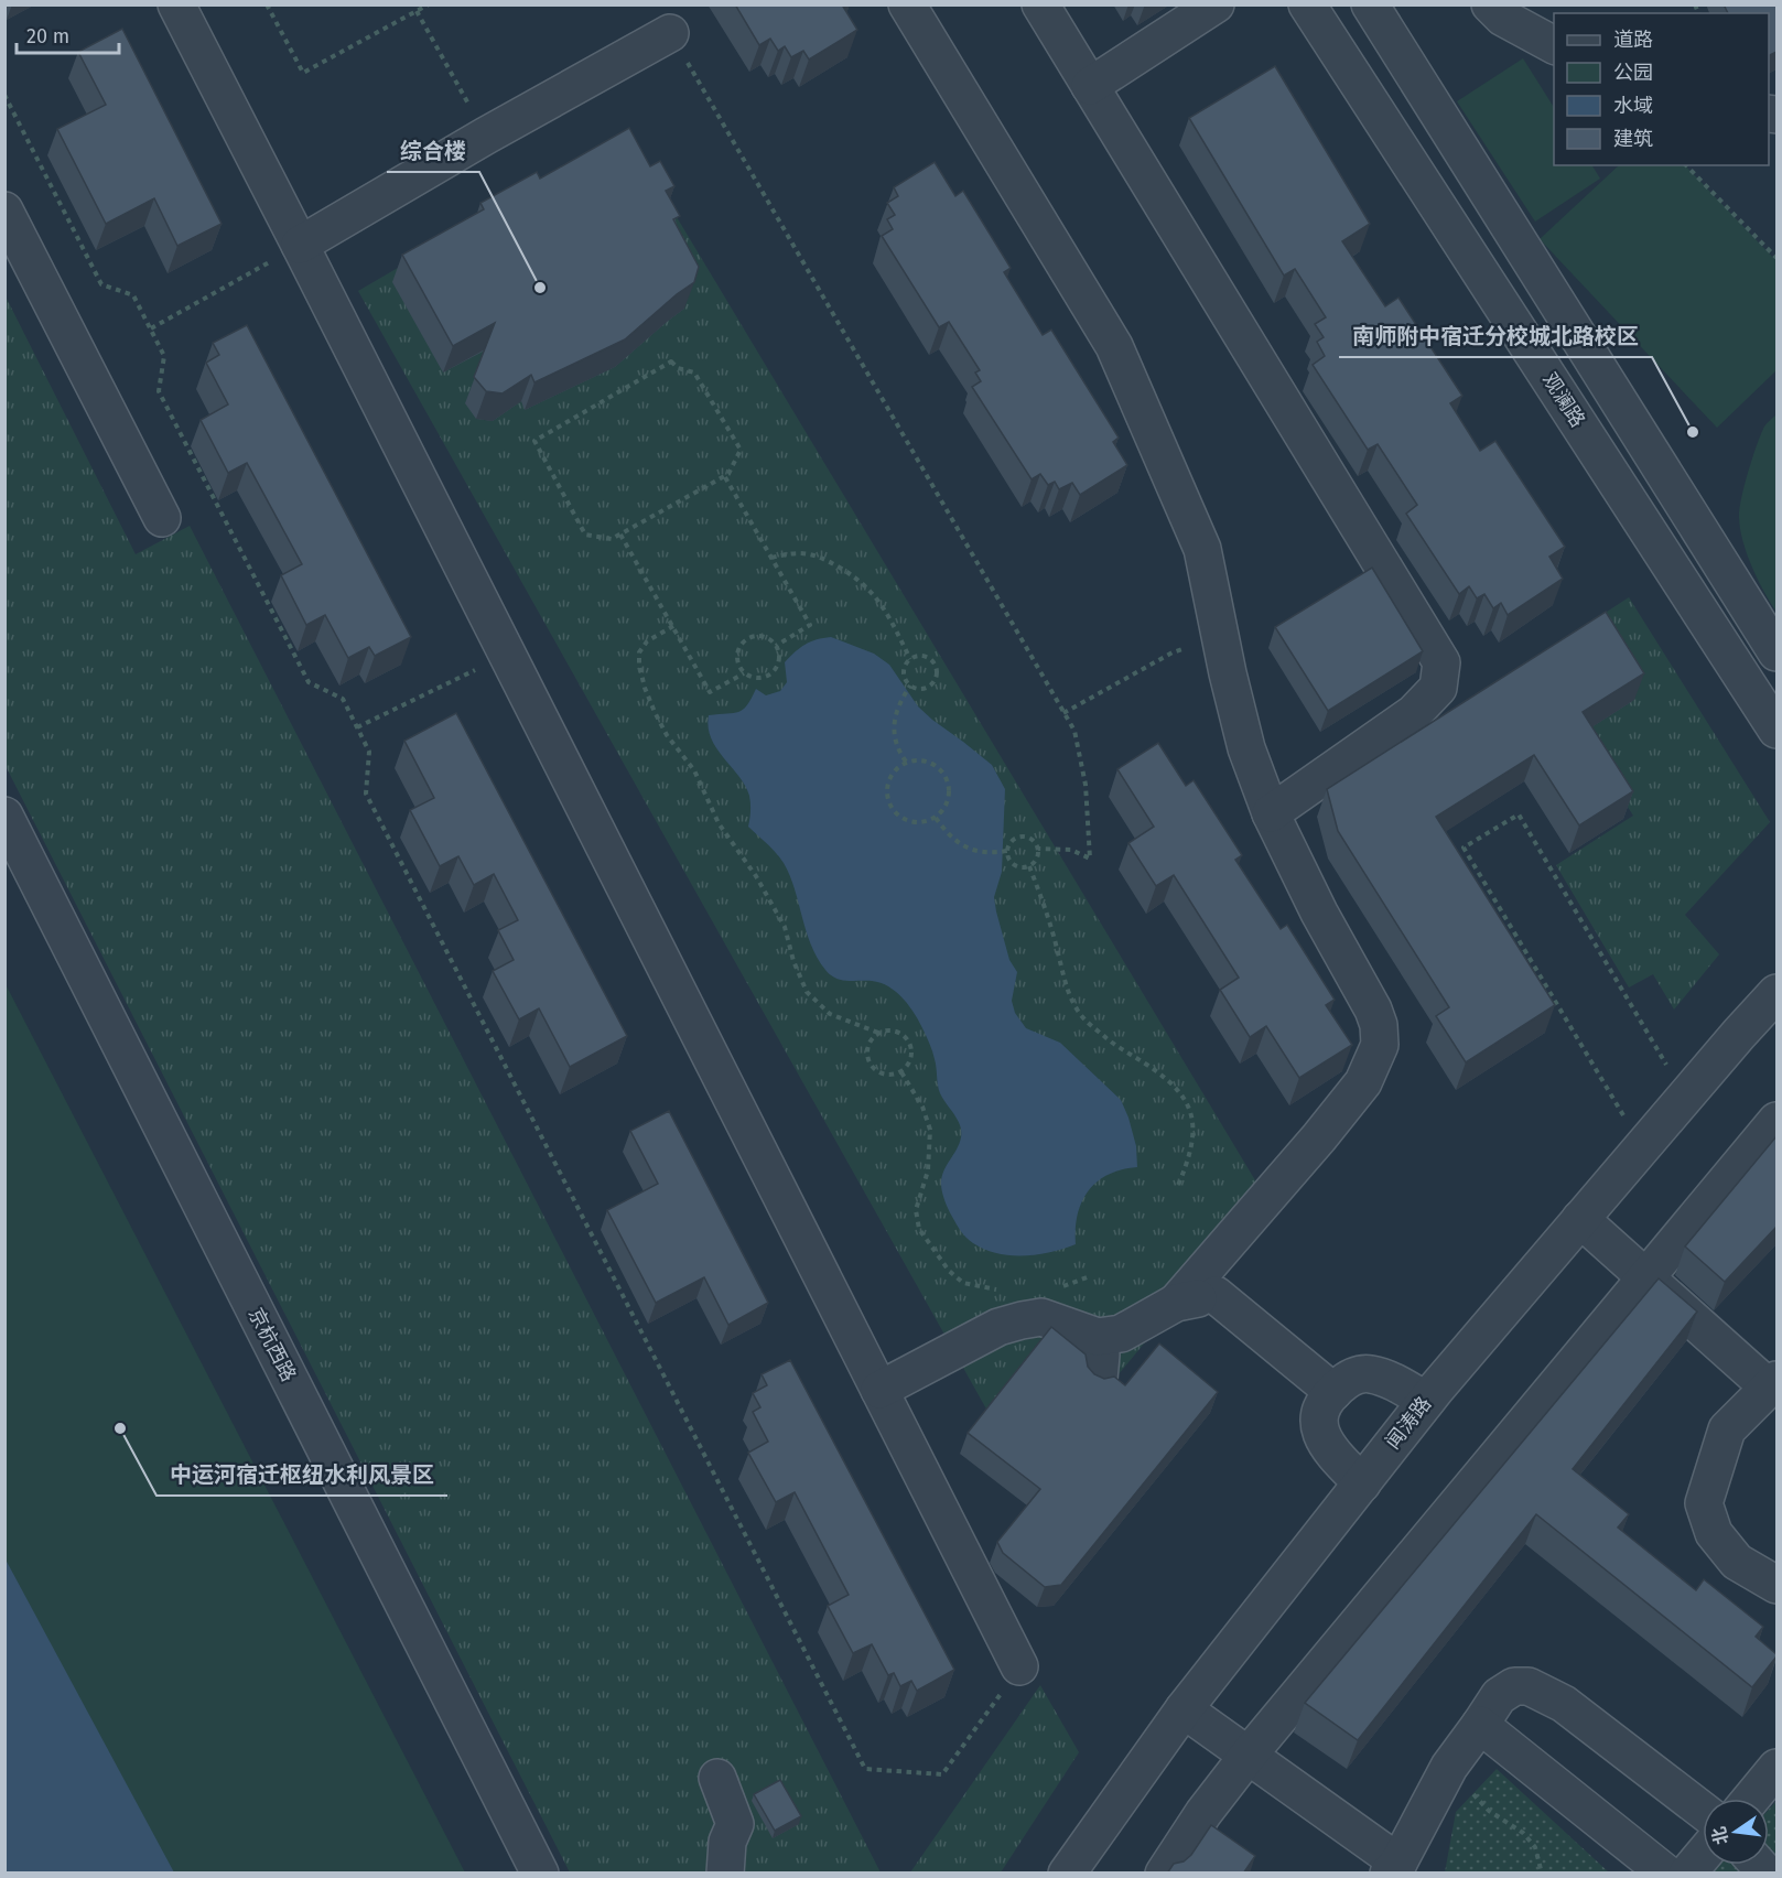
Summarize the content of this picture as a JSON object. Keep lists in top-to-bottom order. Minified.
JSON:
{"streets":{"street":["观澜路","京杭西路","闻涛路"]},"places":["综合楼","南师附中宿迁分校城北路校区","中运河宿迁枢纽水利风景区"],"legend":["道路","公园","水域","建筑"],"scale_bar":"20 m","north":"left"}
